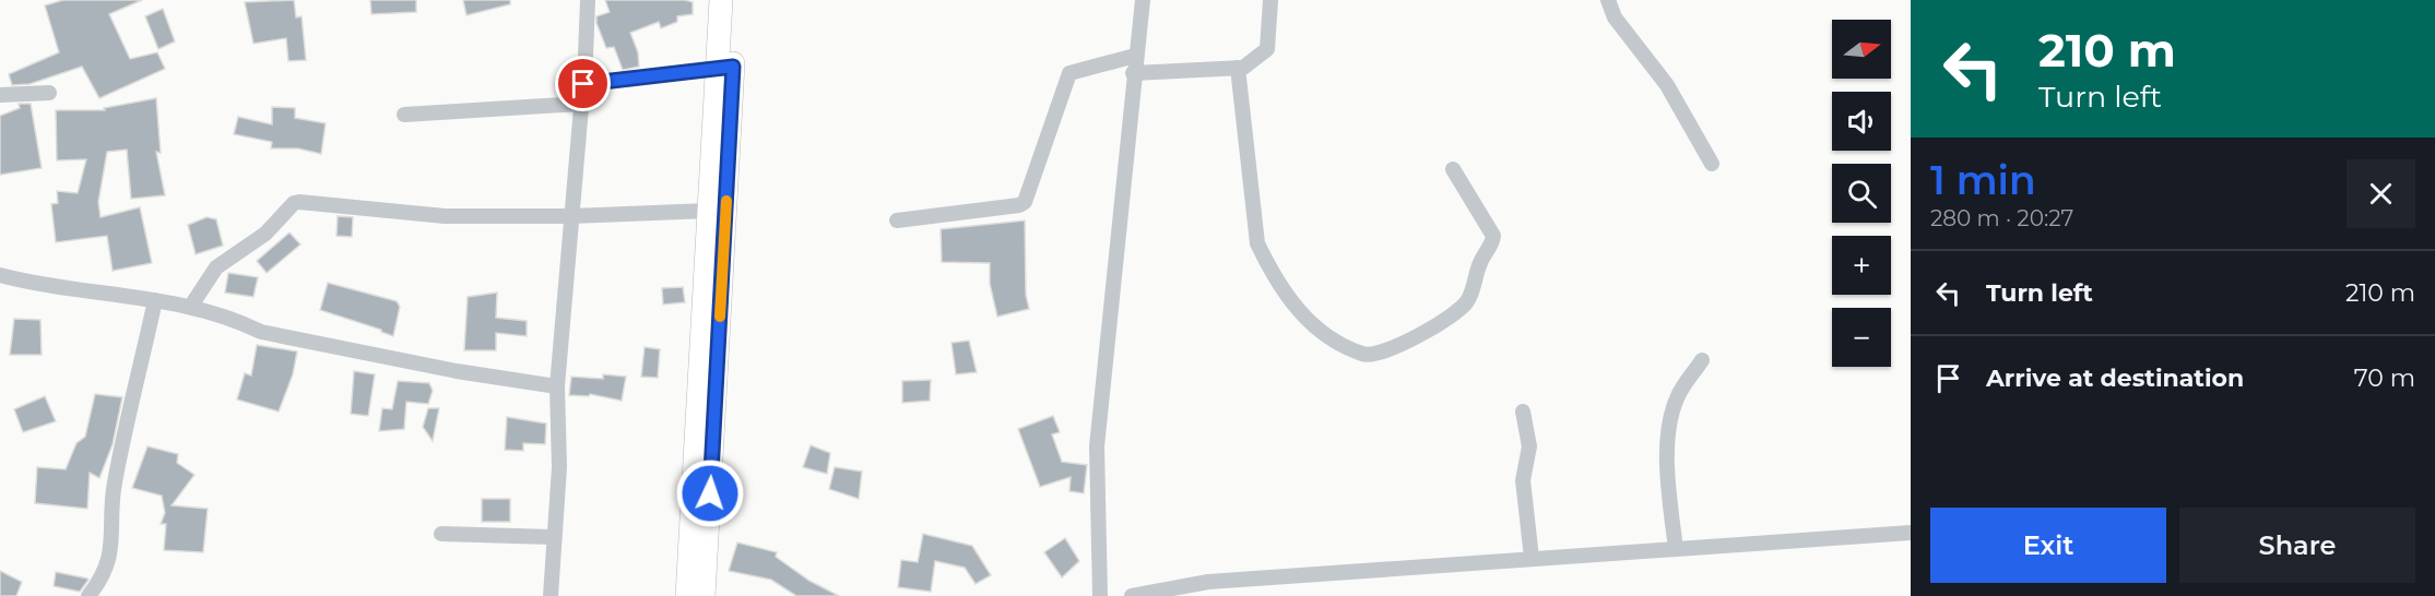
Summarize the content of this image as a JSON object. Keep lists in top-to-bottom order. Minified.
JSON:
{"north":"right","page":{"turn":["210 m","Turn left"],"map_buttons":["+","−"],"heading":["1 min","280 m · 20:27"],"list":[{"name":"Turn left","value":"210 m"},{"name":"Arrive at destination","value":"70 m"}],"buttons":["Exit","Share"]}}
